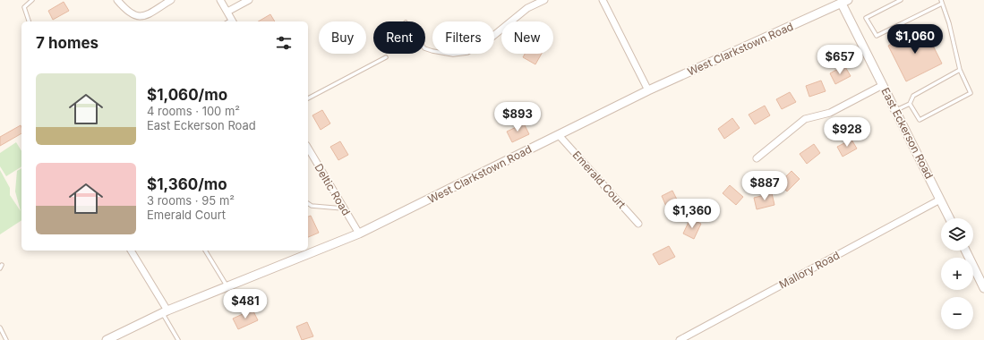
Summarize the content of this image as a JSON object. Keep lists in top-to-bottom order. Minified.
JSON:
{"streets":{"street":["West Clarkstown Road","East Eckerson Road","Emerald Court","Deltic Road","Mallory Road"]},"crossings":[["West Clarkstown Road","East Eckerson Road"],["West Clarkstown Road","Emerald Court"],["West Clarkstown Road","Deltic Road"],["East Eckerson Road","Mallory Road"]],"page":{"chip":["Buy","Rent","Filters","New"],"heading":"7 homes","price":["$1,060","$657","$893","$928","$887","$1,360","$481"],"list":[{"name":"$1,060/mo","note":"4 rooms · 100 m² · East Eckerson Road"},{"name":"$1,360/mo","note":"3 rooms · 95 m² · Emerald Court"}],"map_buttons":["+","−"]}}
